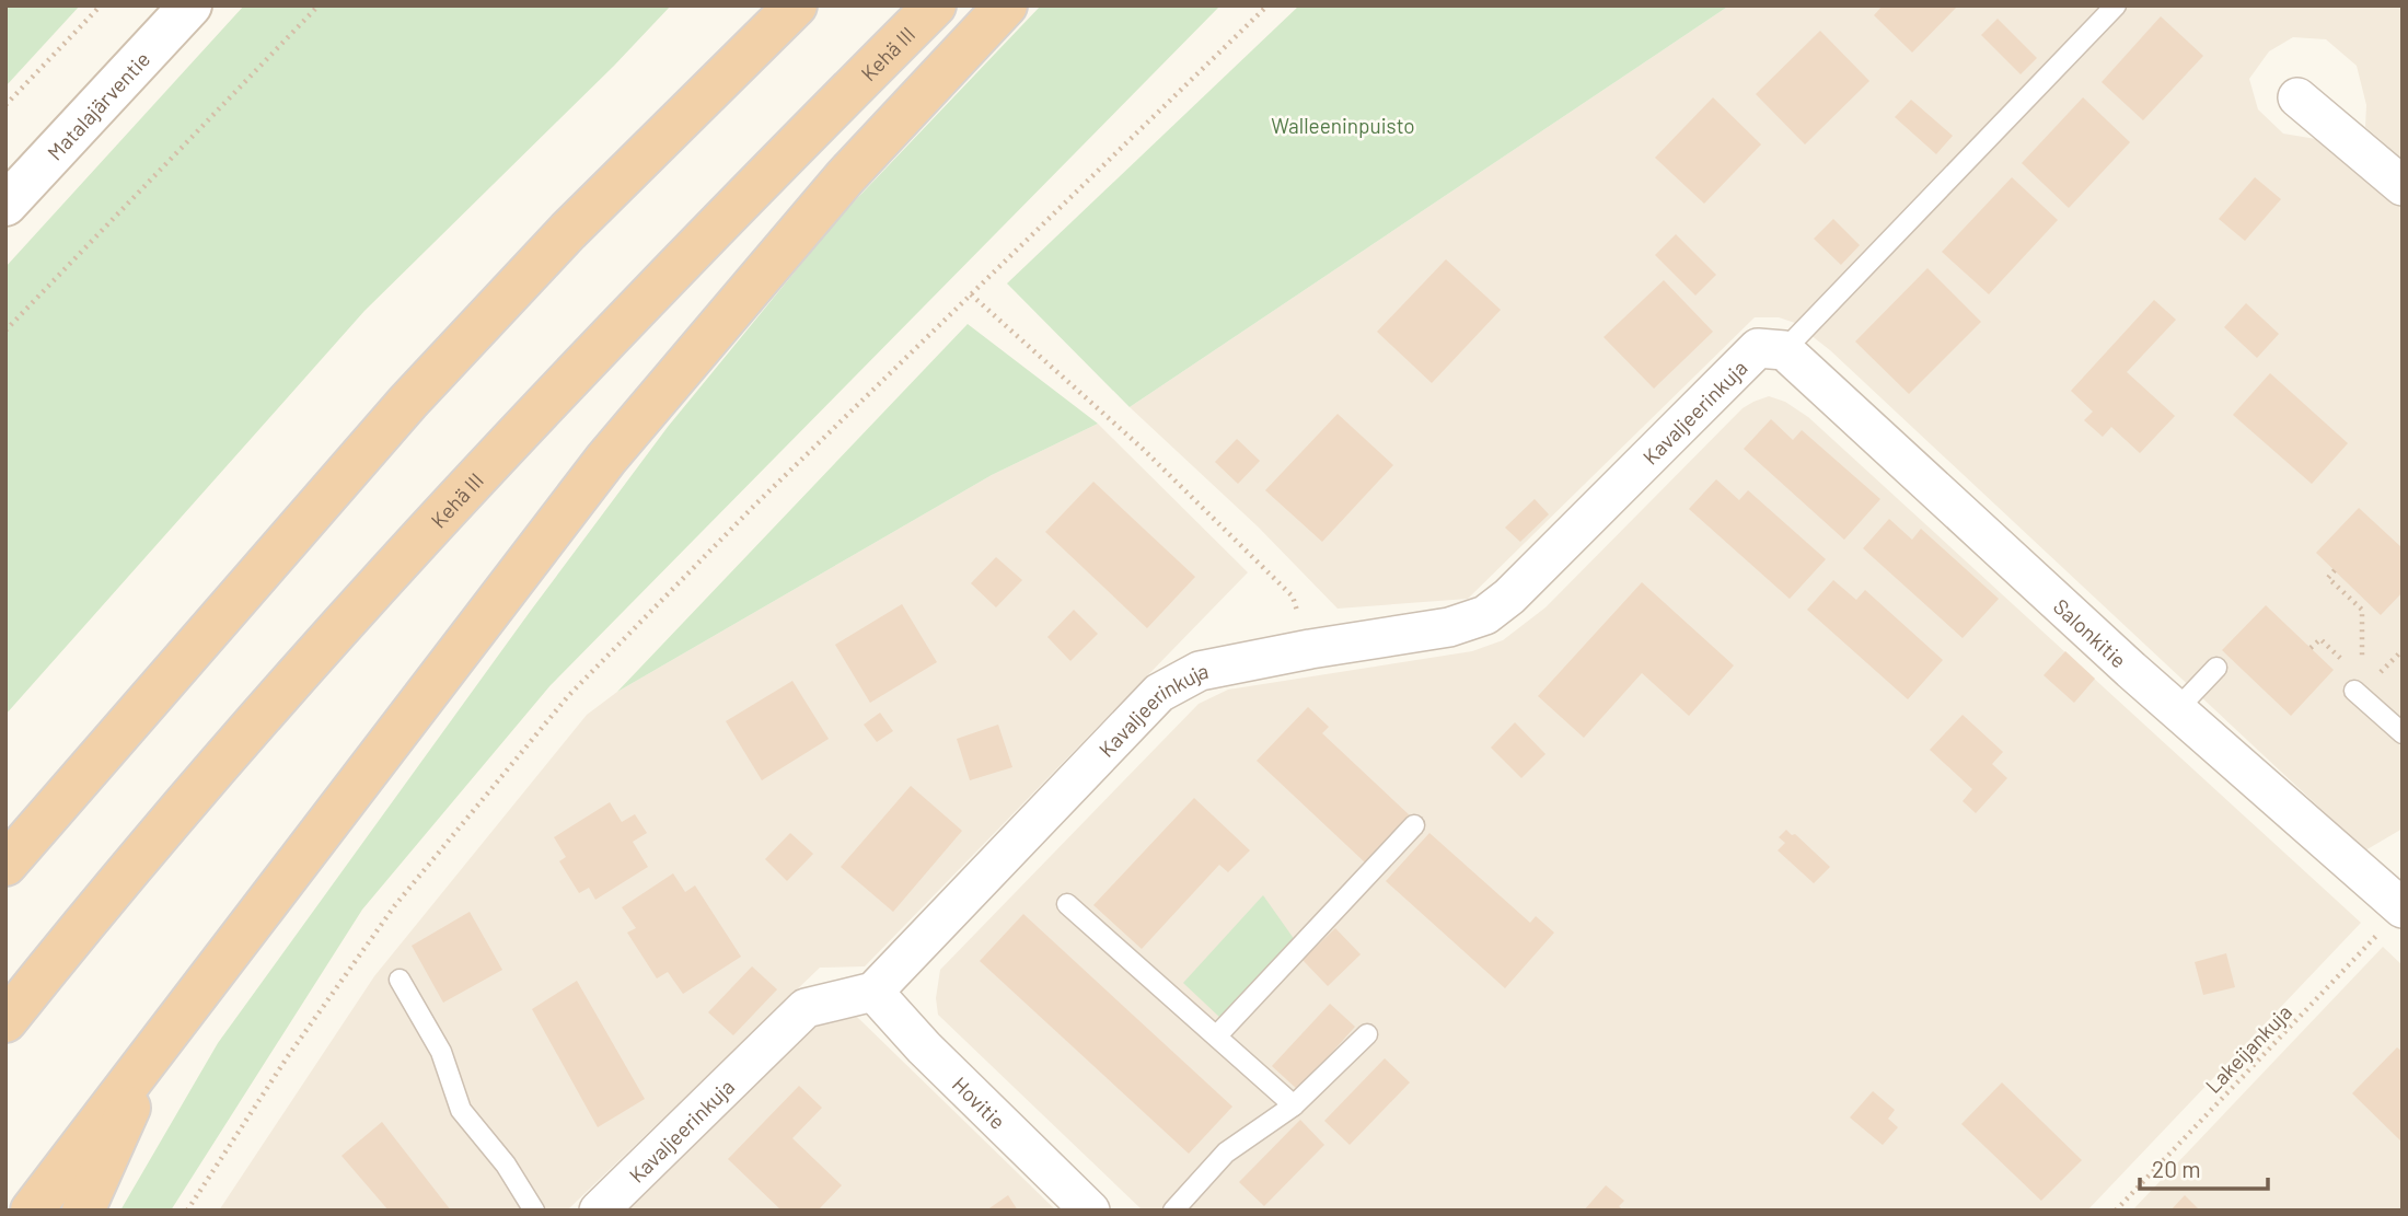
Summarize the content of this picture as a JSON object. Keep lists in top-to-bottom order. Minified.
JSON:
{"streets":{"highway":["Kehä III"],"main road":["Matalajärventie"],"street":["Kavaljeerinkuja","Salonkitie","Hovitie"],"path":["Lakeijankuja"]},"crossings":[["Kavaljeerinkuja","Salonkitie"],["Kavaljeerinkuja","Hovitie"],["Salonkitie","Lakeijankuja"]],"parks":["Walleeninpuisto"],"scale_bar":"20 m"}
